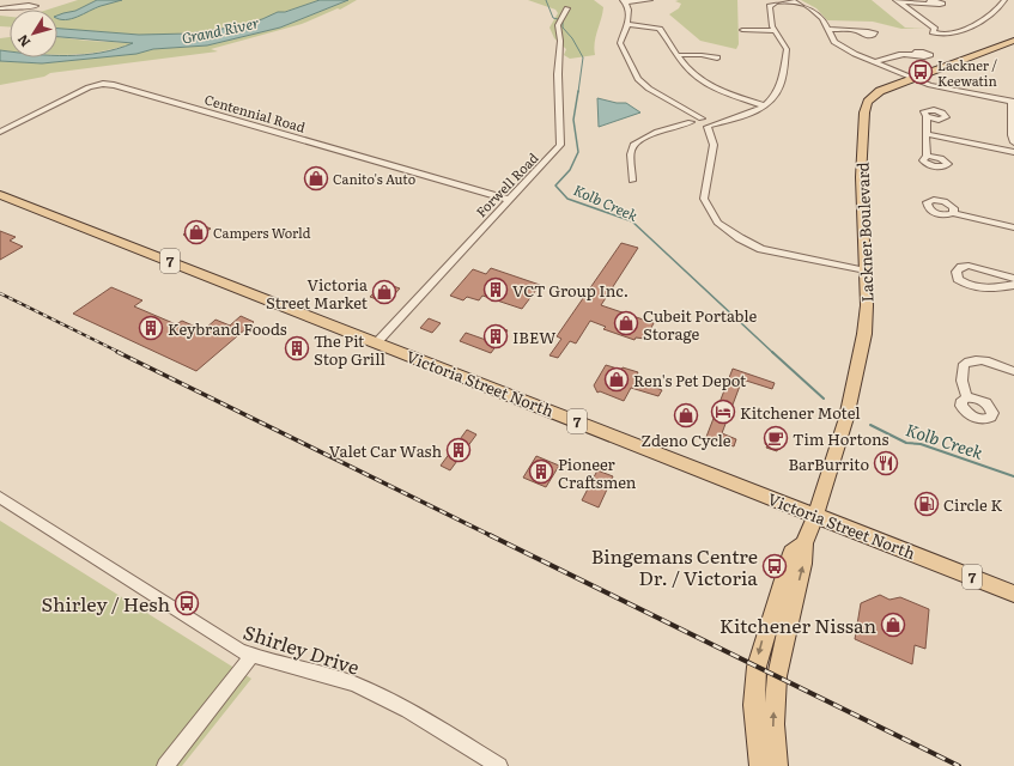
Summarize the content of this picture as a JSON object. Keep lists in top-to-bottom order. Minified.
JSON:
{"streets":{"main road":["Lackner Boulevard","7","Victoria Street North"],"street":["Centennial Road","Forwell Road","Shirley Drive"]},"crossings":[["Centennial Road","Forwell Road"],["Forwell Road","Victoria Street North"],["Lackner Boulevard","Victoria Street North"]],"water":["Grand River","Kolb Creek"],"places":{"bus stop":["Lackner / Keewatin","Bingemans Centre Dr. / Victoria","Shirley / Hesh"],"shop":["Canito's Auto","Campers World","Victoria Street Market","Cubeit Portable Storage","Ren's Pet Depot","Zdeno Cycle","Kitchener Nissan"],"building":["VCT Group Inc.","Keybrand Foods","IBEW","The Pit Stop Grill","Valet Car Wash","Pioneer Craftsmen"],"hotel":["Kitchener Motel"],"cafe":["Tim Hortons"],"restaurant":["BarBurrito"],"fuel station":["Circle K"]},"north":"bottom left"}
